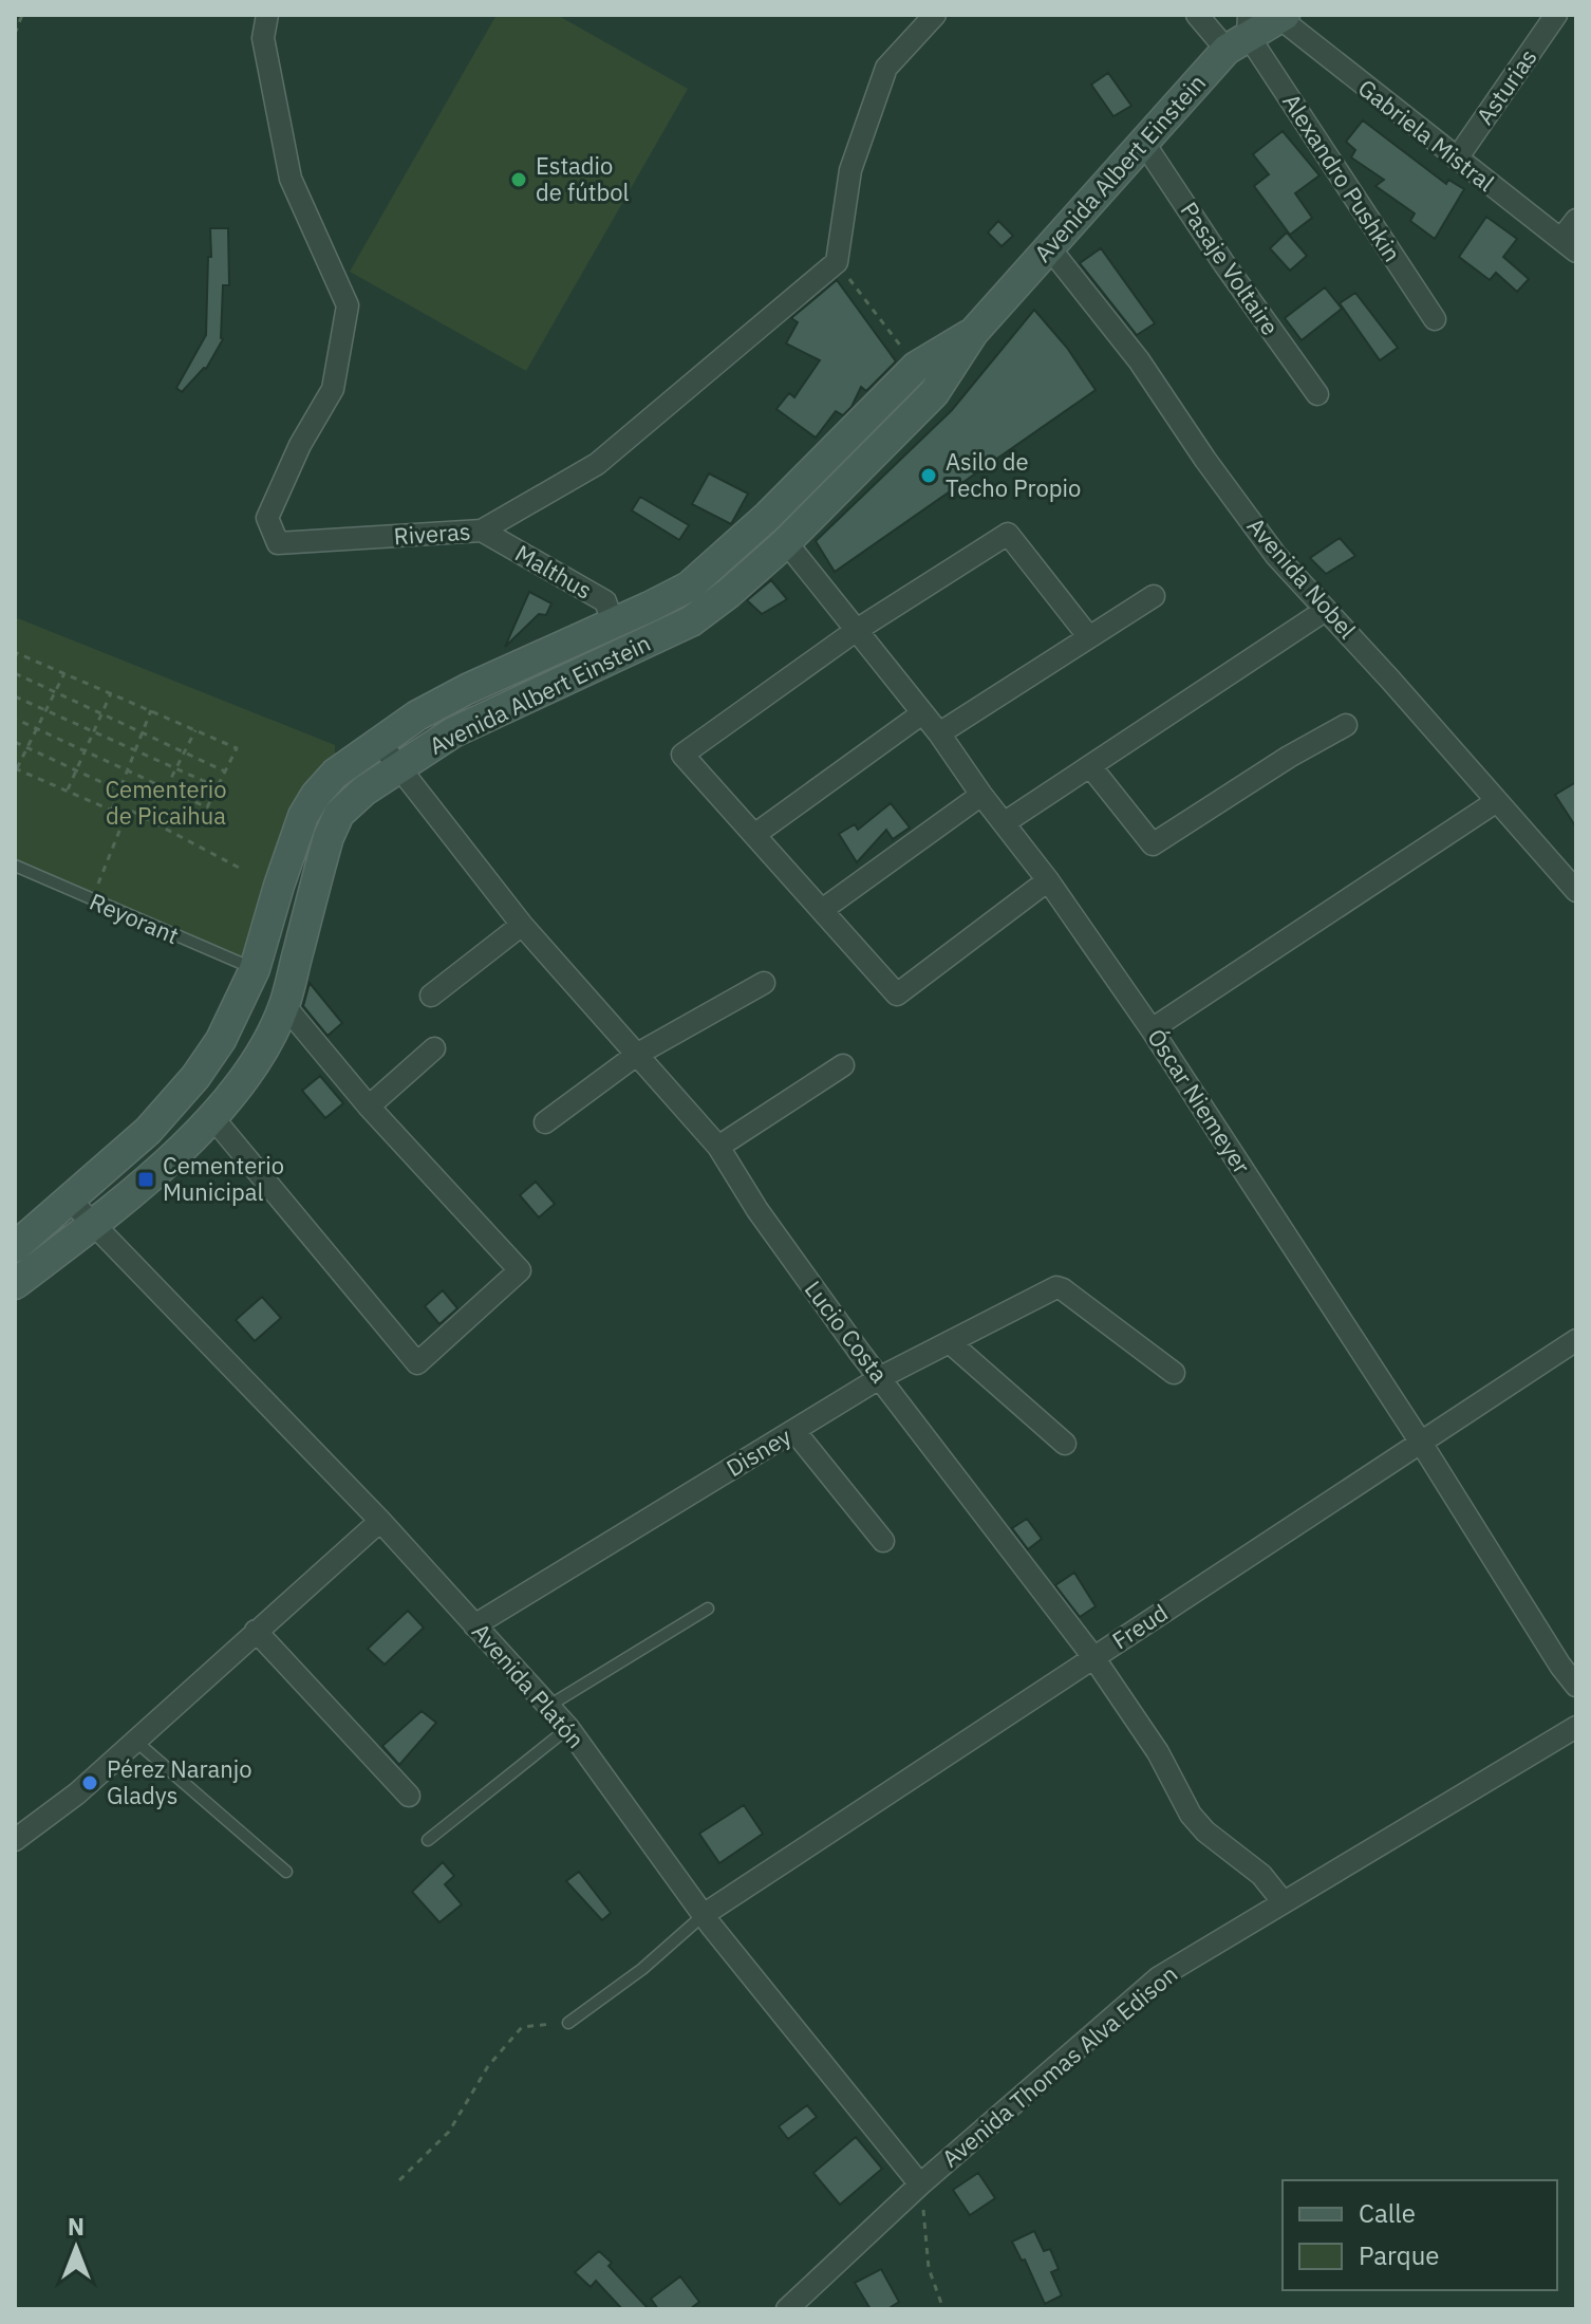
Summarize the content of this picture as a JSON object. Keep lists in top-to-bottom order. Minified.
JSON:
{"streets":{"street":["Asturias","Gabriela Mistral","Avenida Albert Einstein","Alexandro Pushkin","Pasaje Voltaire","Riveras","Malthus","Avenida Nobel","Óscar Niemeyer","Lucio Costa","Disney","Freud","Avenida Platón","Avenida Thomas Alva Edison"],"lane":["Reyorant"]},"crossings":[["Asturias","Gabriela Mistral"],["Gabriela Mistral","Avenida Albert Einstein"],["Gabriela Mistral","Alexandro Pushkin"],["Avenida Albert Einstein","Alexandro Pushkin"],["Avenida Albert Einstein","Pasaje Voltaire"],["Avenida Albert Einstein","Malthus"],["Avenida Albert Einstein","Avenida Nobel"],["Avenida Albert Einstein","Reyorant"],["Avenida Albert Einstein","Óscar Niemeyer"],["Avenida Albert Einstein","Lucio Costa"],["Avenida Albert Einstein","Avenida Platón"],["Riveras","Malthus"],["Óscar Niemeyer","Freud"],["Lucio Costa","Disney"],["Lucio Costa","Freud"],["Lucio Costa","Avenida Thomas Alva Edison"],["Disney","Avenida Platón"],["Freud","Avenida Platón"],["Avenida Platón","Avenida Thomas Alva Edison"]],"parks":["Cementerio de Picaihua"],"places":{"other":["Estadio de fútbol","Asilo de Techo Propio","Pérez Naranjo Gladys"],"transit":["Cementerio Municipal"]},"legend":["Calle","Parque"],"north":"top"}
